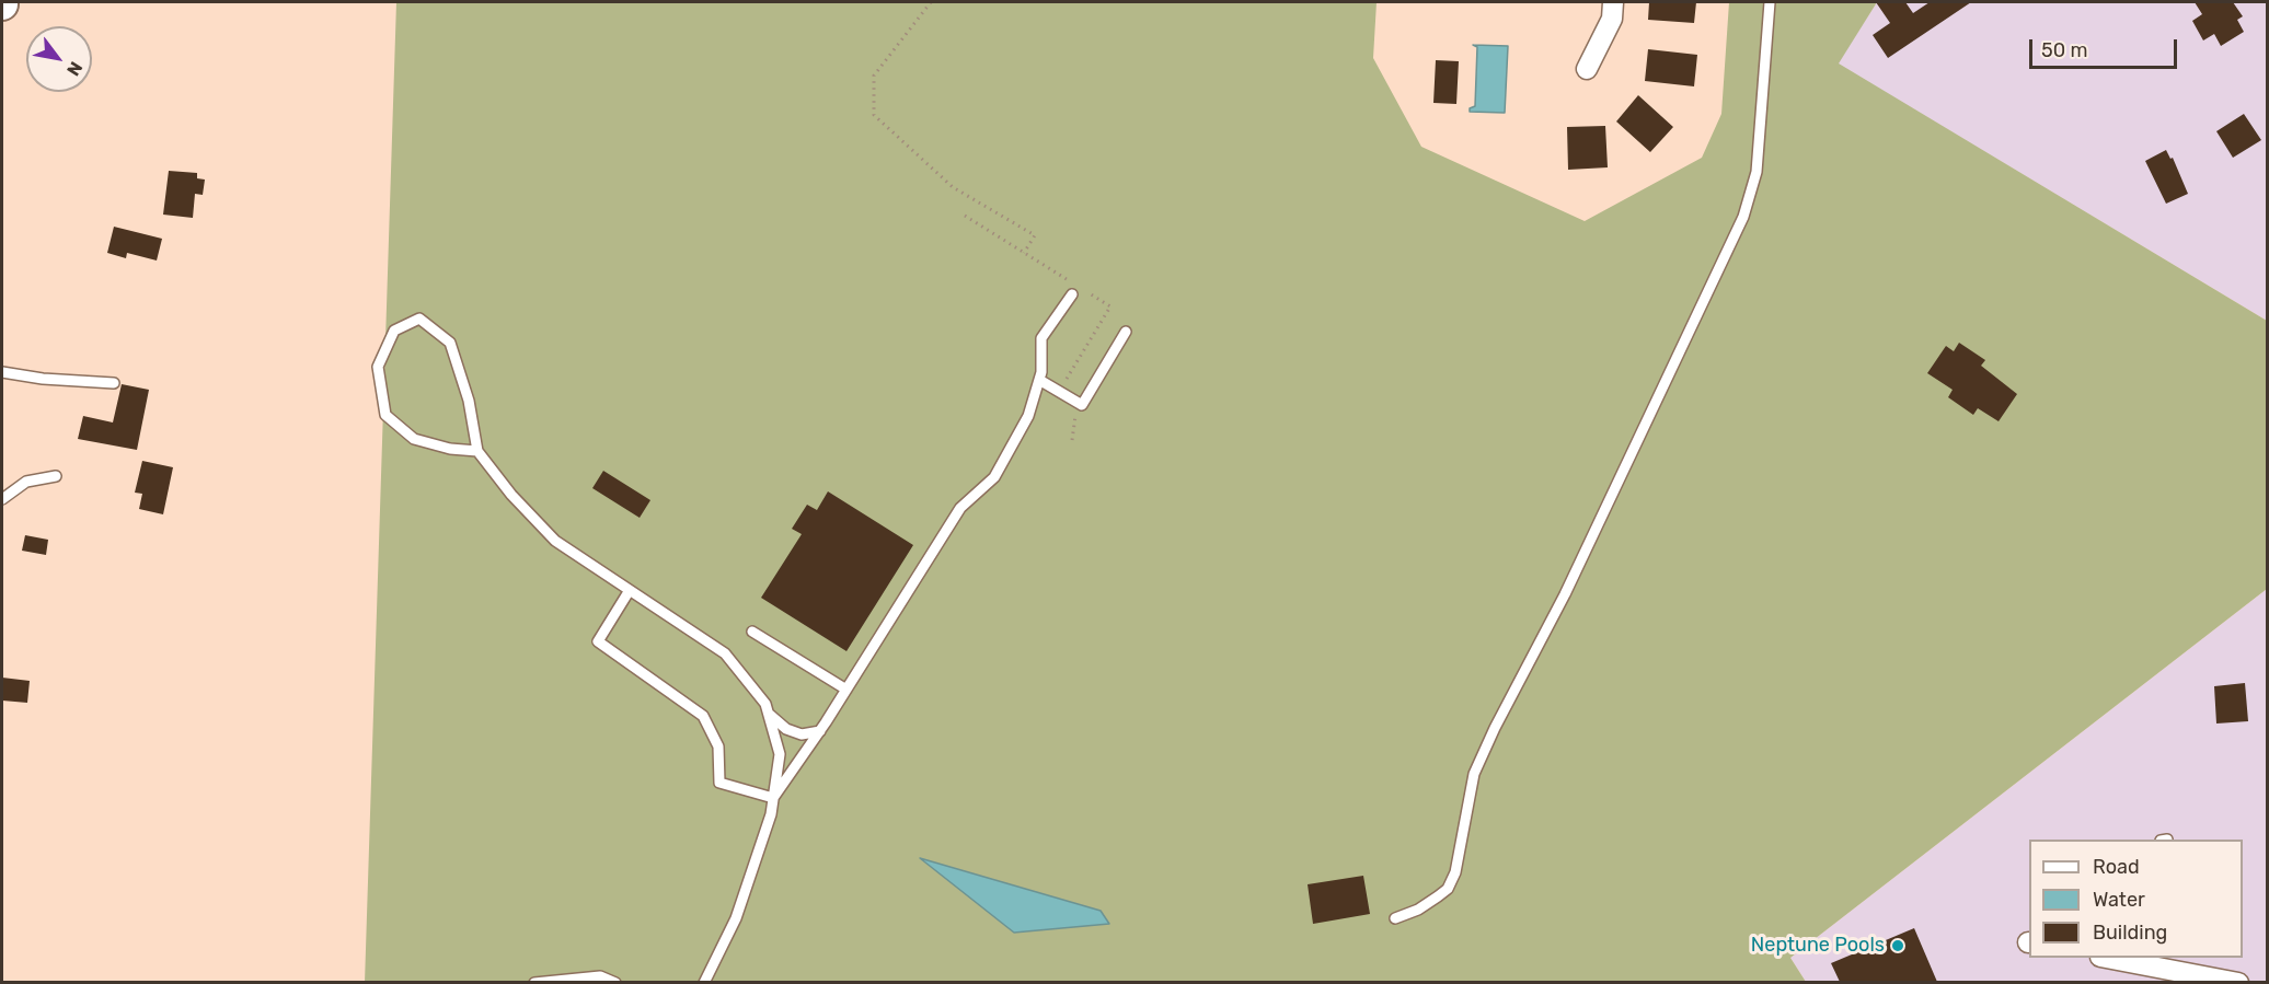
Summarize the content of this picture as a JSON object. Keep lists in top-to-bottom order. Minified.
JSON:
{"places":["Neptune Pools"],"legend":["Road","Water","Building"],"scale_bar":"50 m","north":"bottom right"}
